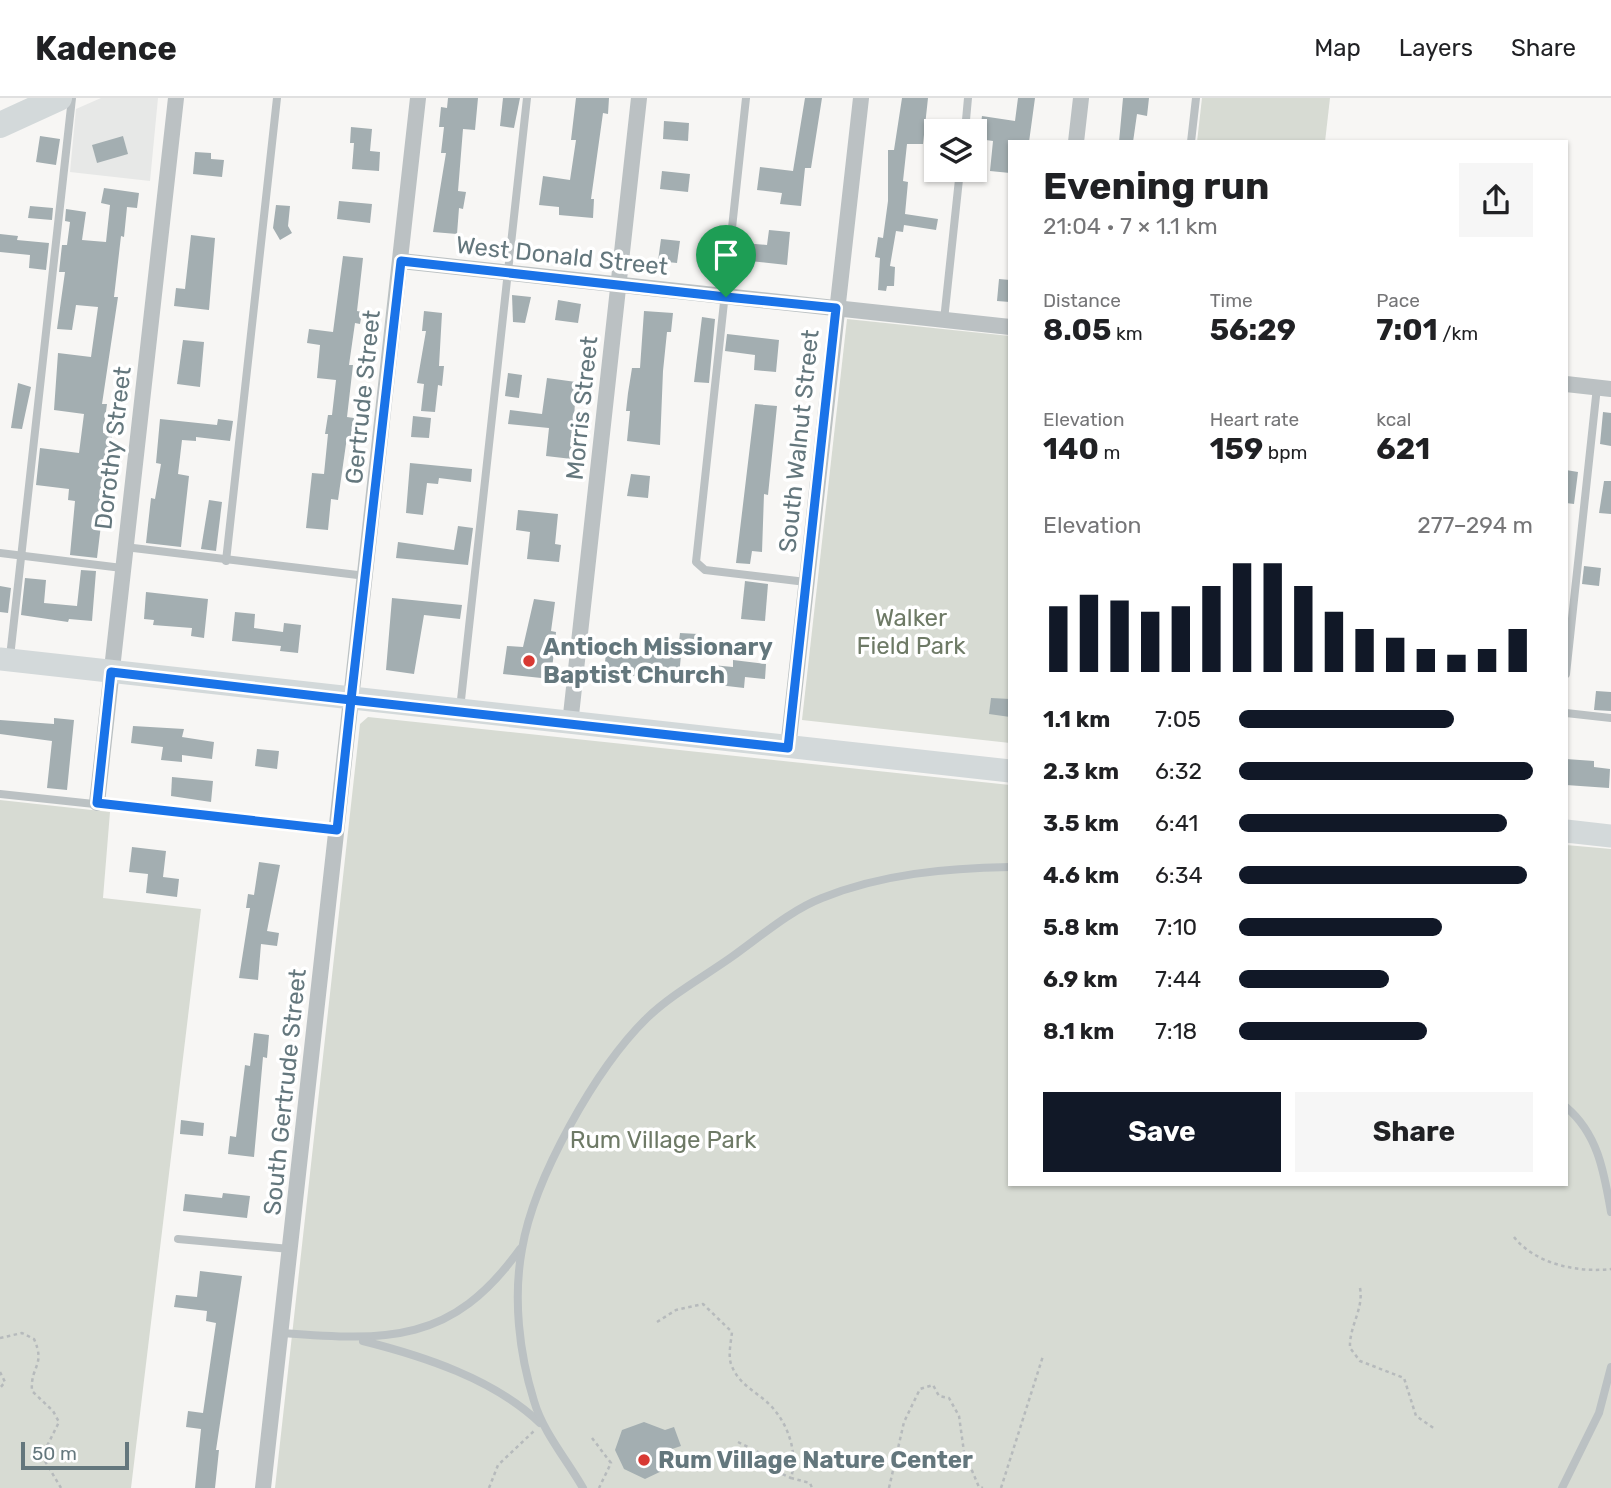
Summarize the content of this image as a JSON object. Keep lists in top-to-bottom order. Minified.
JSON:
{"streets":{"street":["West Donald Street","Gertrude Street","Morris Street","South Walnut Street","Dorothy Street","South Gertrude Street"]},"crossings":[["West Donald Street","Gertrude Street"],["West Donald Street","Morris Street"],["West Donald Street","South Walnut Street"],["Gertrude Street","South Gertrude Street"]],"parks":["Walker Field Park","Rum Village Park"],"places":["Antioch Missionary Baptist Church","Rum Village Nature Center"],"scale_bar":"50 m","page":{"header":"Kadence","nav":["Map","Layers","Share"],"heading":["Evening run","21:04 · 7 × 1.1 km"],"stats":[["Distance","8.05 km"],["Time","56:29"],["Pace","7:01 /km"],["Elevation","140 m"],["Heart rate","159 bpm"],["kcal","621"]],"chart":["Elevation","277–294 m"],"list":[{"name":"1.1 km","note":"7:05"},{"name":"2.3 km","note":"6:32"},{"name":"3.5 km","note":"6:41"},{"name":"4.6 km","note":"6:34"},{"name":"5.8 km","note":"7:10"},{"name":"6.9 km","note":"7:44"},{"name":"8.1 km","note":"7:18"}],"buttons":["Save","Share"],"scale":"50 m"}}
